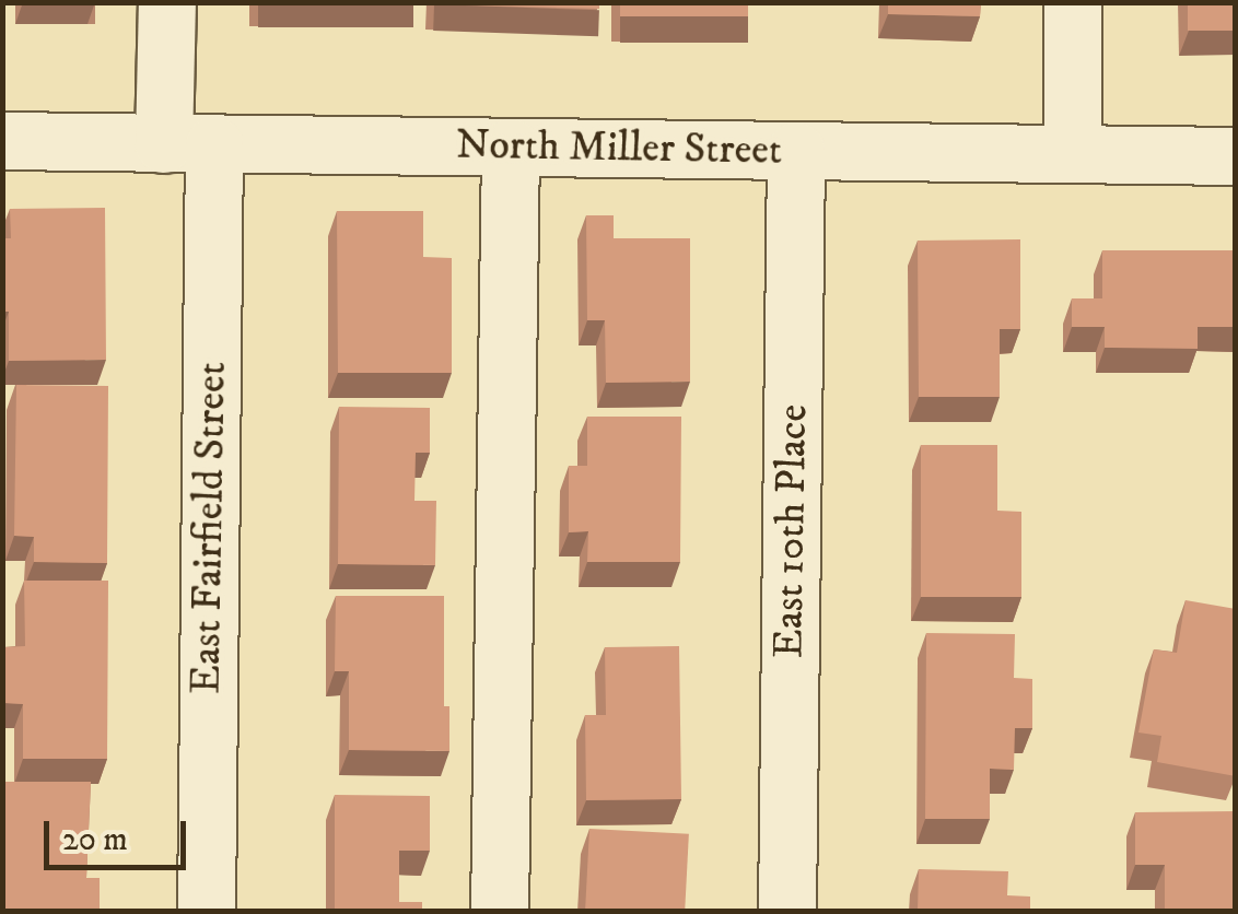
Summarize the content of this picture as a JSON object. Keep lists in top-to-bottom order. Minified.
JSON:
{"streets":{"street":["North Miller Street","East Fairfield Street","East 10th Place"]},"crossings":[["North Miller Street","East Fairfield Street"],["North Miller Street","East 10th Place"]],"scale_bar":"20 m"}
